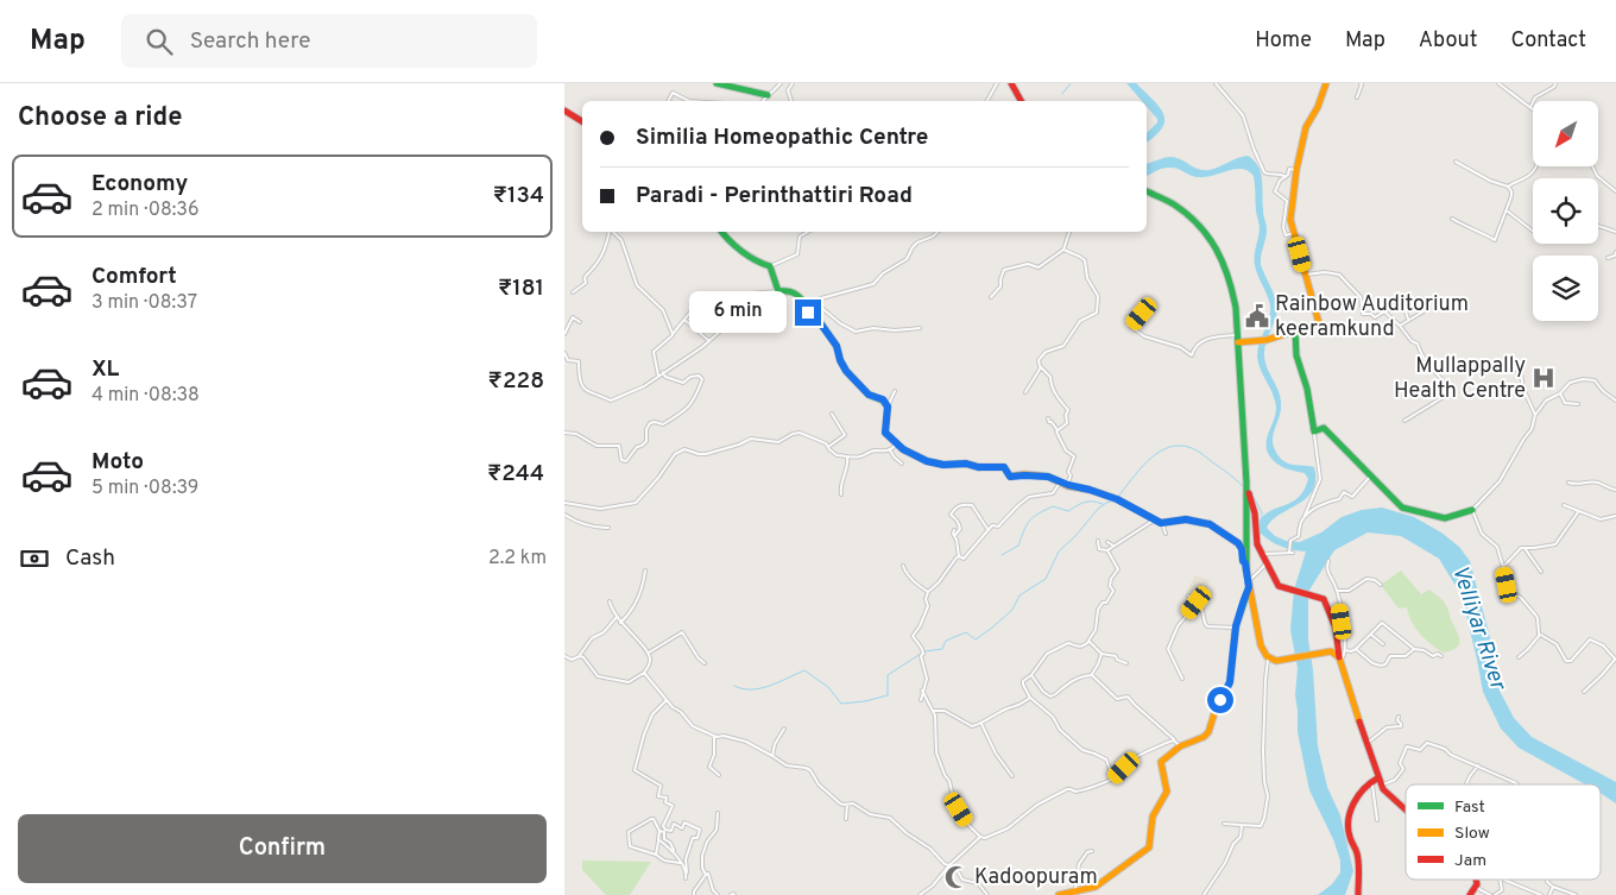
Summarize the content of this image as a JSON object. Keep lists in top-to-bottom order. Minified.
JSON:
{"water":["Velliyar River"],"places":{"public building":["Rainbow Auditorium keeramkund"],"hospital":["Mullappally Health Centre"],"mosque":["Kadoopuram"]},"legend":["Fast","Slow","Jam"],"north":"bottom left","page":{"header":"Map","search":"Search here","nav":["Home","Map","About","Contact"],"heading":"Choose a ride","banner":["Similia Homeopathic Centre","Paradi - Perinthattiri Road"],"list":[{"name":"Economy","note":"2 min · 08:36","value":"₹134"},{"name":"Comfort","note":"3 min · 08:37","value":"₹181"},{"name":"XL","note":"4 min · 08:38","value":"₹228"},{"name":"Moto","note":"5 min · 08:39","value":"₹244"}],"bubble":"6 min","pay":["Cash","2.2 km"],"buttons":"Confirm"}}
